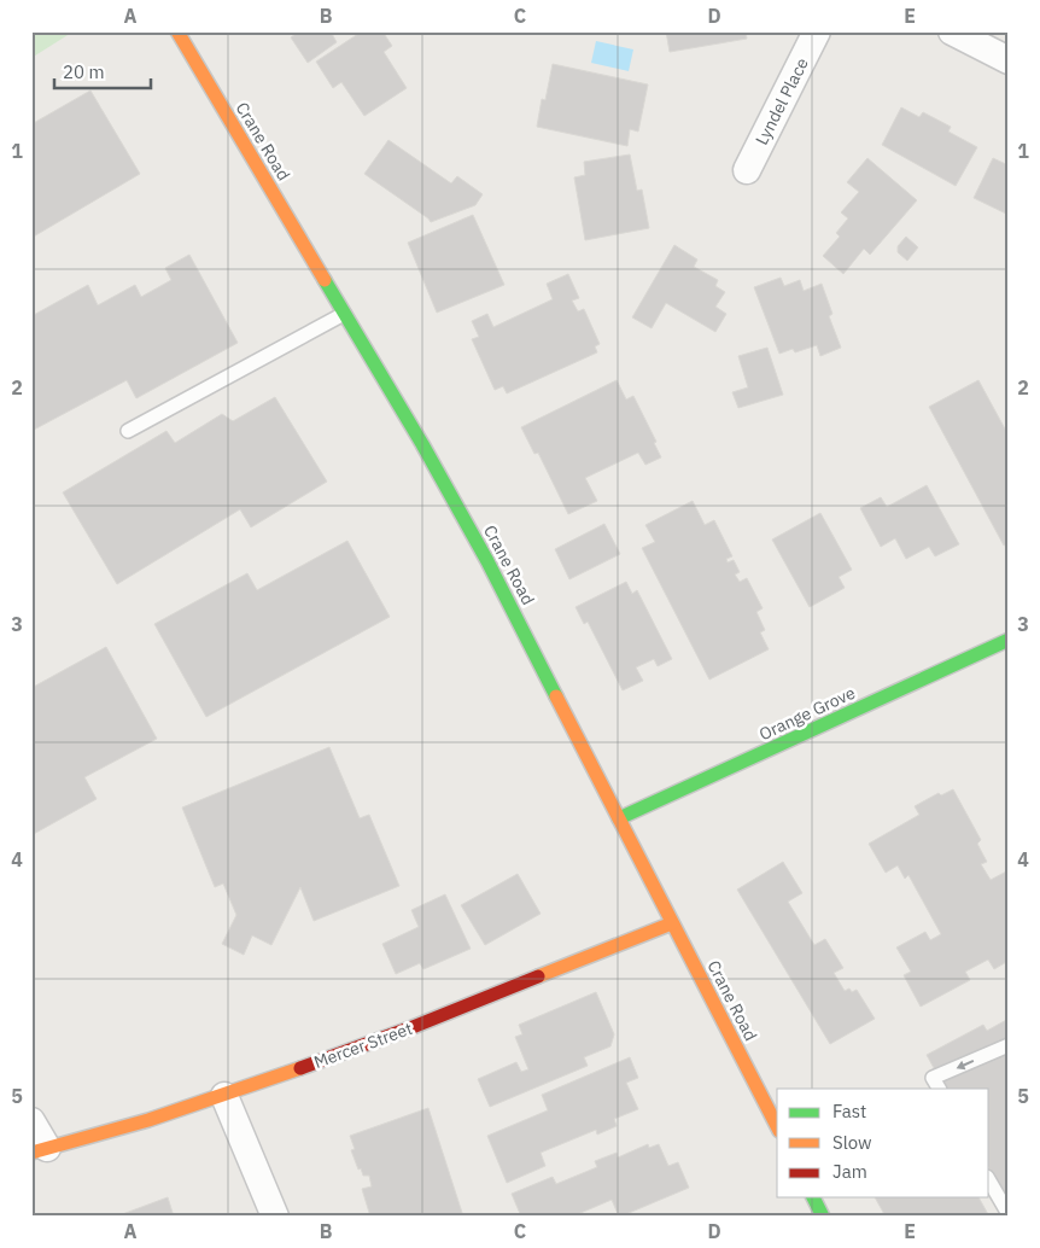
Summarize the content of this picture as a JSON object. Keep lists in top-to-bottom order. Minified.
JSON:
{"streets":{"street":["Lyndel Place","Crane Road","Orange Grove","Mercer Street"]},"crossings":[["Crane Road","Orange Grove"],["Crane Road","Mercer Street"]],"legend":["Fast","Slow","Jam"],"scale_bar":"20 m","grid":{"columns":["A","B","C","D","E"],"rows":["1","2","3","4","5"]}}
